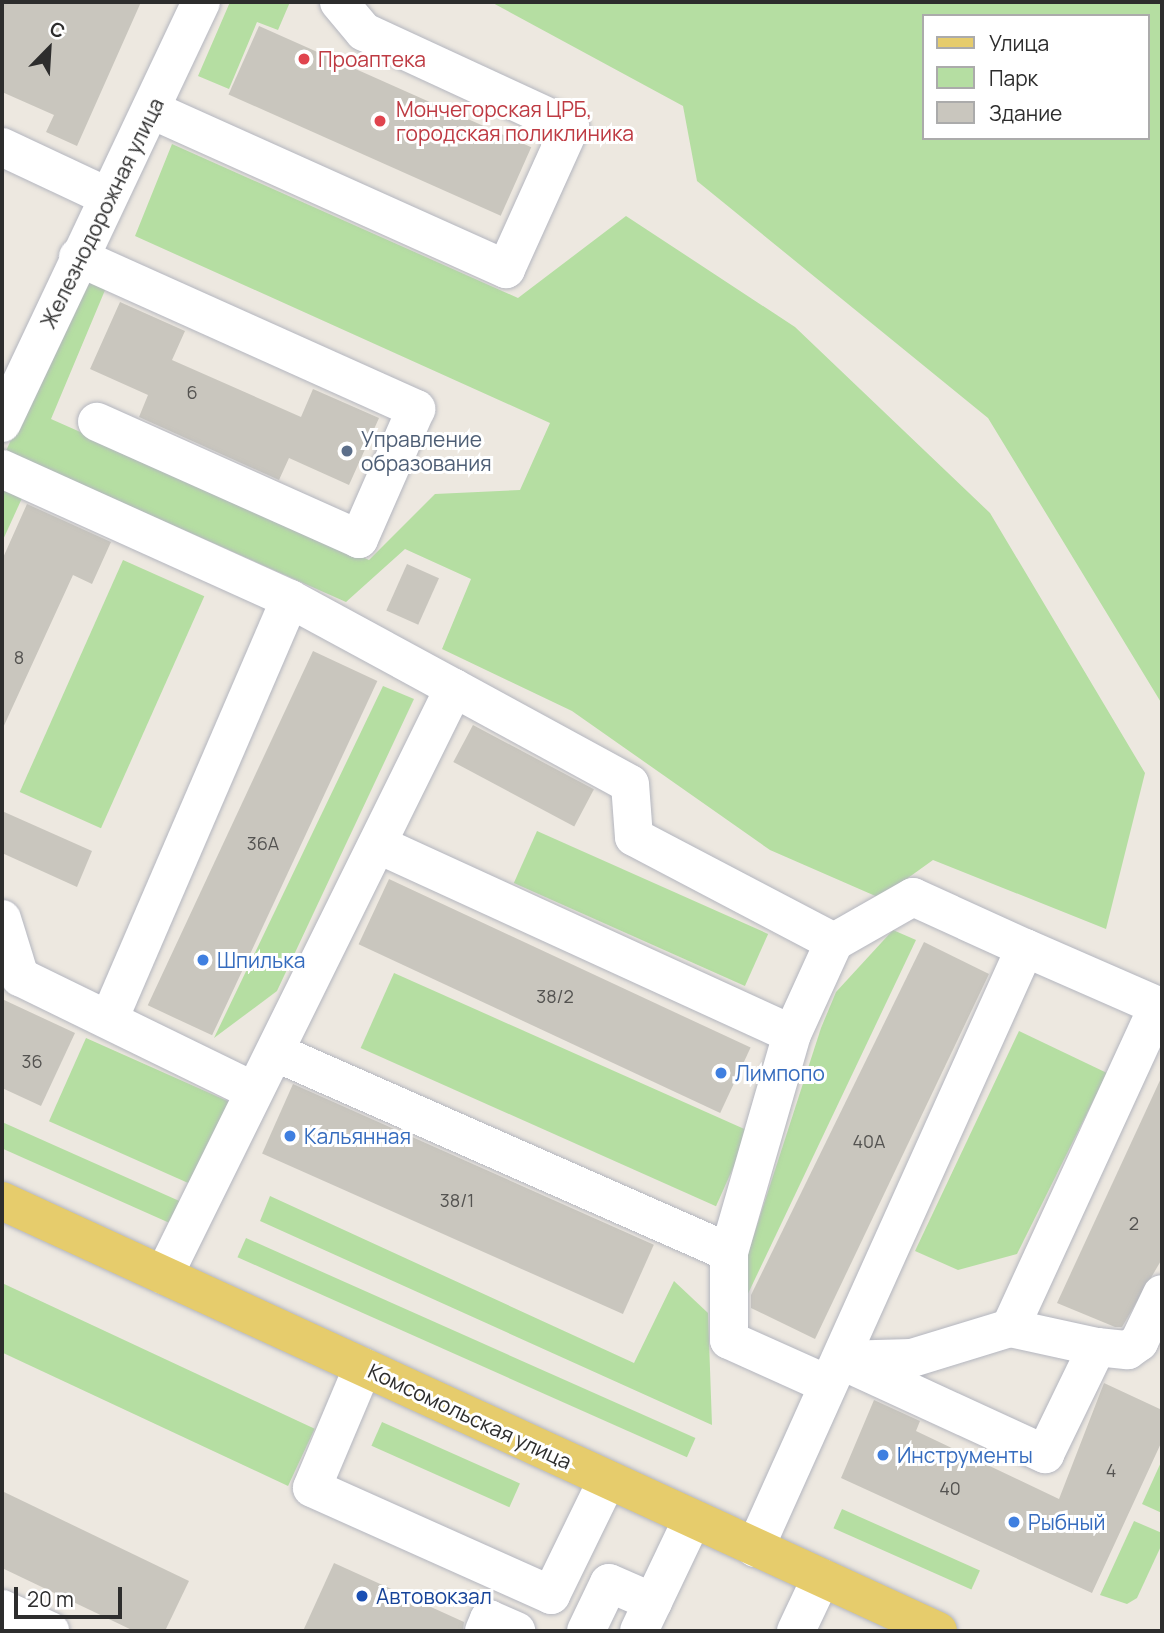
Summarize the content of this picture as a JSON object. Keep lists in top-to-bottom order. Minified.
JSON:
{"streets":{"main road":["Комсомольская улица"],"street":["Железнодорожная улица"]},"places":["Проаптека","Мончегорская ЦРБ, городская поликлиника","Управление образования","Шпилька","Лимпопо","Кальянная","Инструменты","Рыбный","Автовокзал"],"house_numbers":["6","8","36А","38/2","36","40А","38/1","2","4","40"],"legend":["Улица","Парк","Здание"],"scale_bar":"20 m","north":"top right"}
